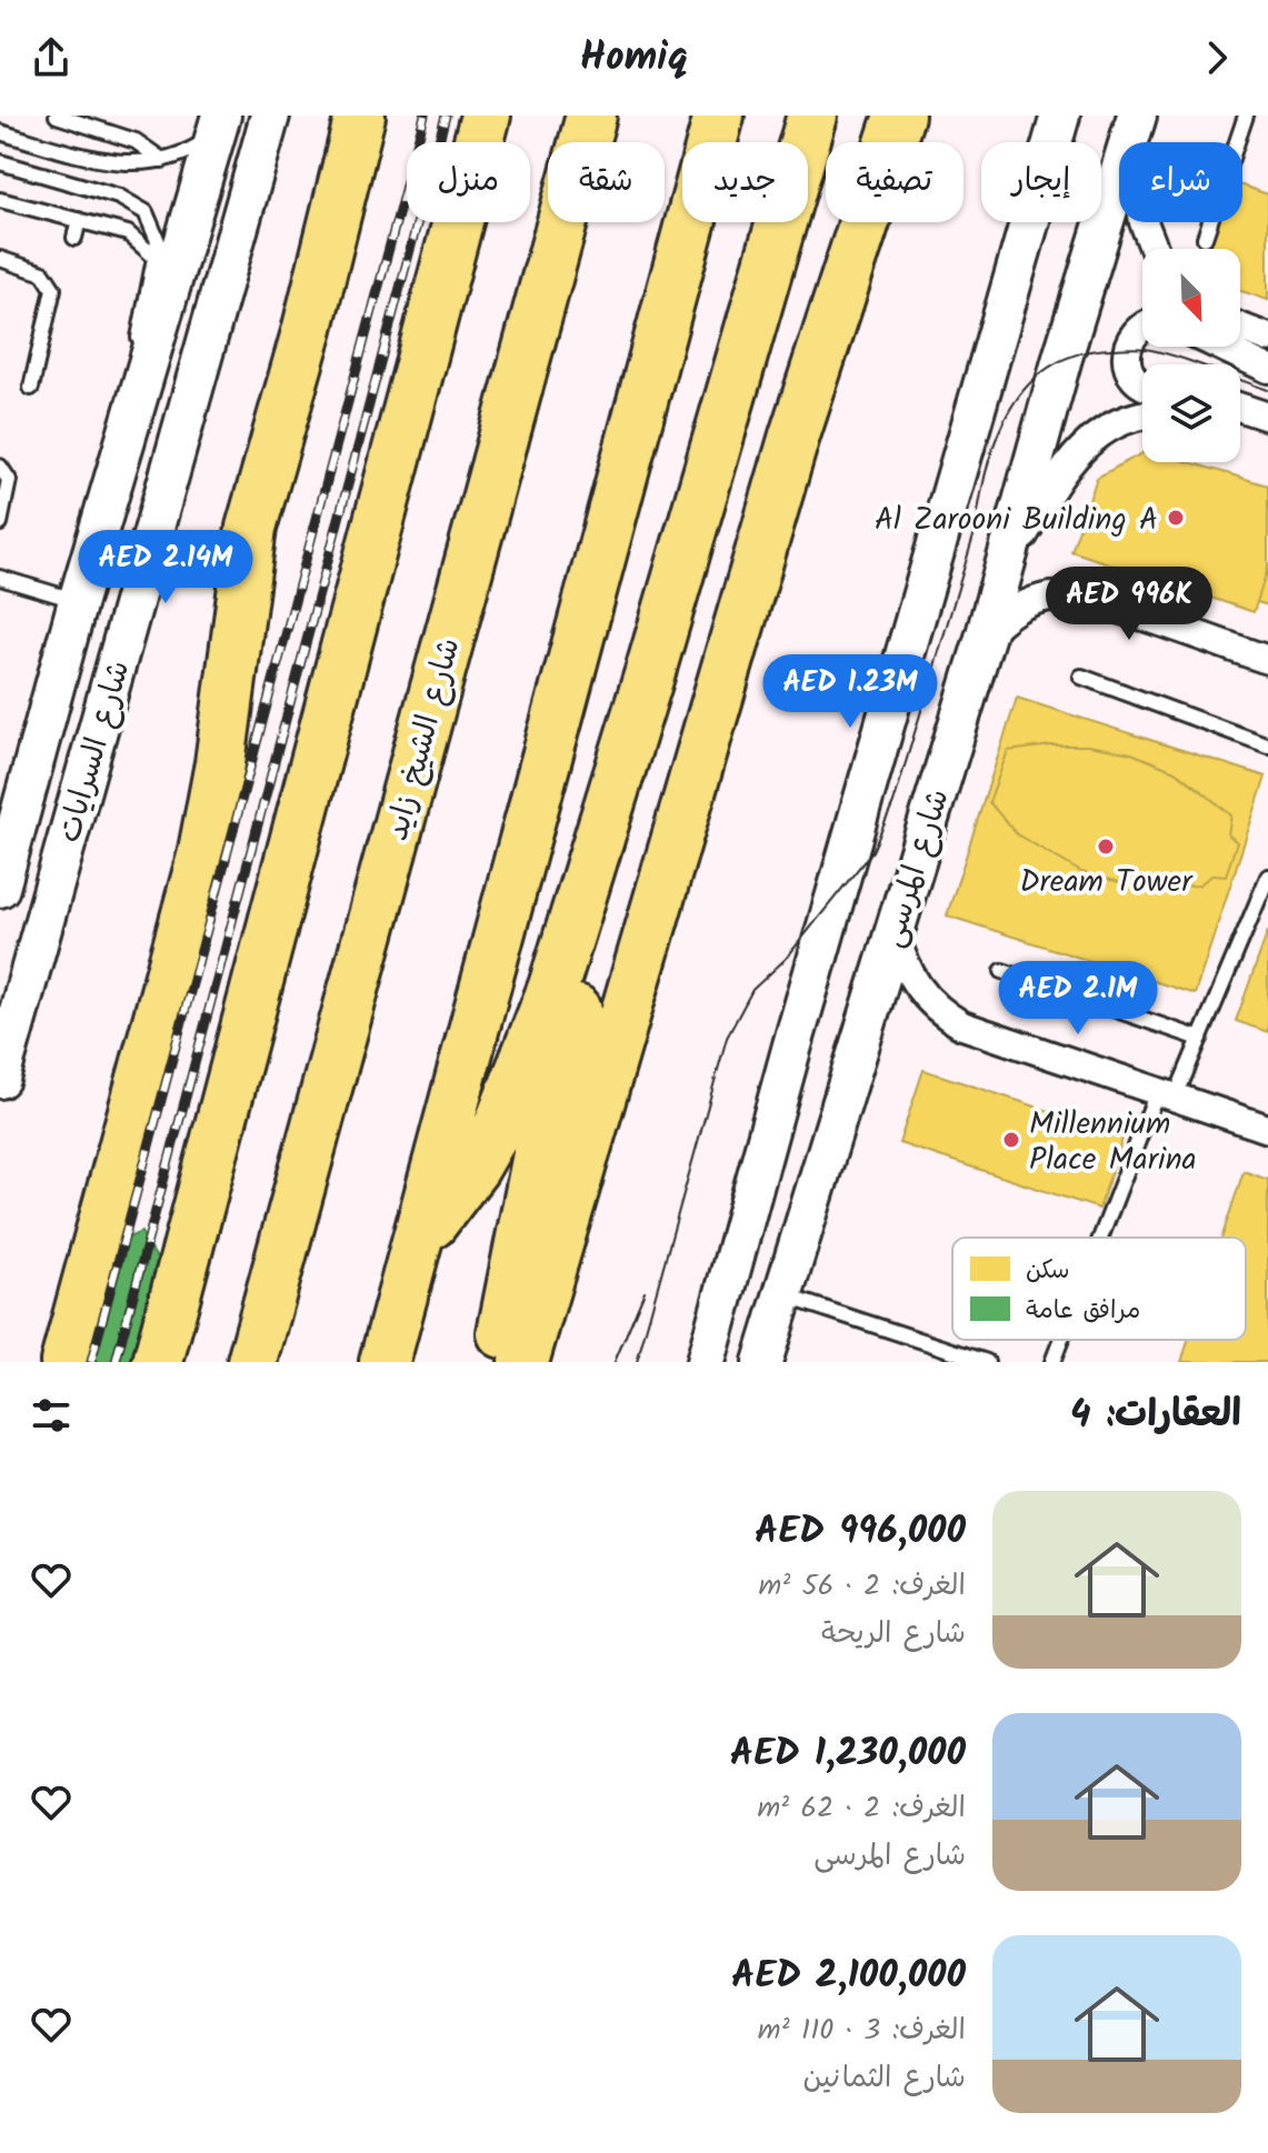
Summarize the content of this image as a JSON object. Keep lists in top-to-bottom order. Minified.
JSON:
{"streets":{"highway":["شارع الشيخ زايد"],"main road":["شارع السرايات","شارع المرسى"]},"places":["Al Zarooni Building A","Dream Tower","Millennium Place Marina"],"legend":["سكن","مرافق عامة"],"north":"bottom right","page":{"header":"Homiq","chip":["شراء","إيجار","تصفية","جديد","شقة","منزل"],"price":["AED 2.14M","AED 996K","AED 1.23M","AED 2.1M"],"heading":"العقارات: 4","list":[{"name":"AED 996,000","note":"الغرف: 2 · 56 m² · شارع الريحة"},{"name":"AED 1,230,000","note":"الغرف: 2 · 62 m² · شارع المرسى"},{"name":"AED 2,100,000","note":"الغرف: 3 · 110 m² · شارع الثمانين"}]}}
